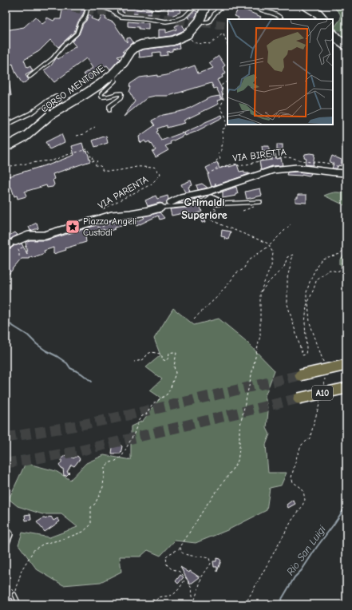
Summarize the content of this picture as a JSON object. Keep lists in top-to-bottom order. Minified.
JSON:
{"streets":{"highway":["A10"],"main road":["CORSO MENTONE"],"path":["VIA BIRETTA","VIA PARENTA"]},"districts":["Grimaldi Superiore"],"water":["Rio San Luigi"],"places":{"place":["Piazza Angeli Custodi"]}}
